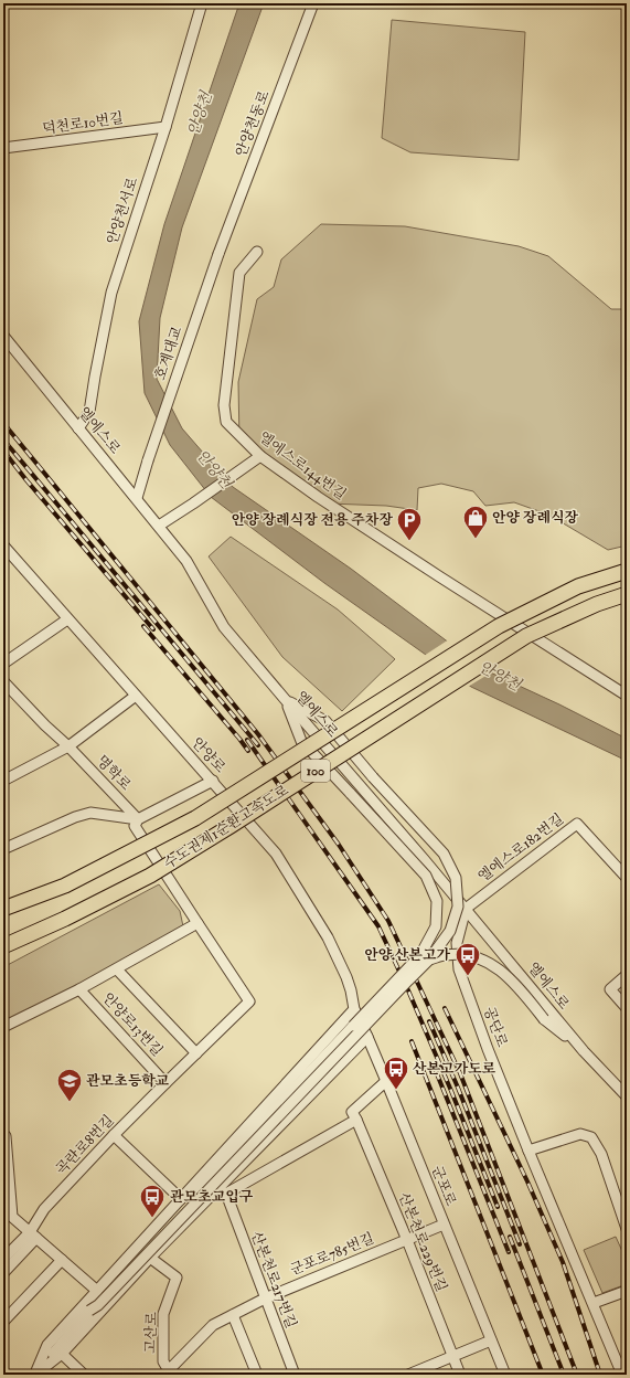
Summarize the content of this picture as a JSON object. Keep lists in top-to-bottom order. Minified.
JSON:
{"streets":{"highway":["100","수도권제1순환고속도로"],"street":["덕천로10번길","안양천동로","안양천서로","호계대교","엘에스로","엘에스로144번길","안양로","명학로","엘에스로182번길","안양로13번길","공단로","곡란로8번길","군포로","산본천로229번길","군포로785번길","산본천로217번길","고산로"]},"crossings":[["덕천로10번길","안양천서로"],["안양천동로","호계대교"],["안양천서로","엘에스로"],["호계대교","엘에스로"],["엘에스로","엘에스로182번길"],["엘에스로","공단로"],["안양로","군포로"],["엘에스로182번길","공단로"],["안양로13번길","곡란로8번길"],["군포로","군포로785번길"],["산본천로229번길","군포로785번길"],["군포로785번길","산본천로217번길"],["군포로785번길","고산로"]],"water":["안양천"],"places":{"shop":["안양 장례식장"],"parking":["안양 장례식장 전용 주차장"],"bus stop":["안양.산본고가","산본고가도로","관모초교입구"],"school or university":["관모초등학교"]}}
